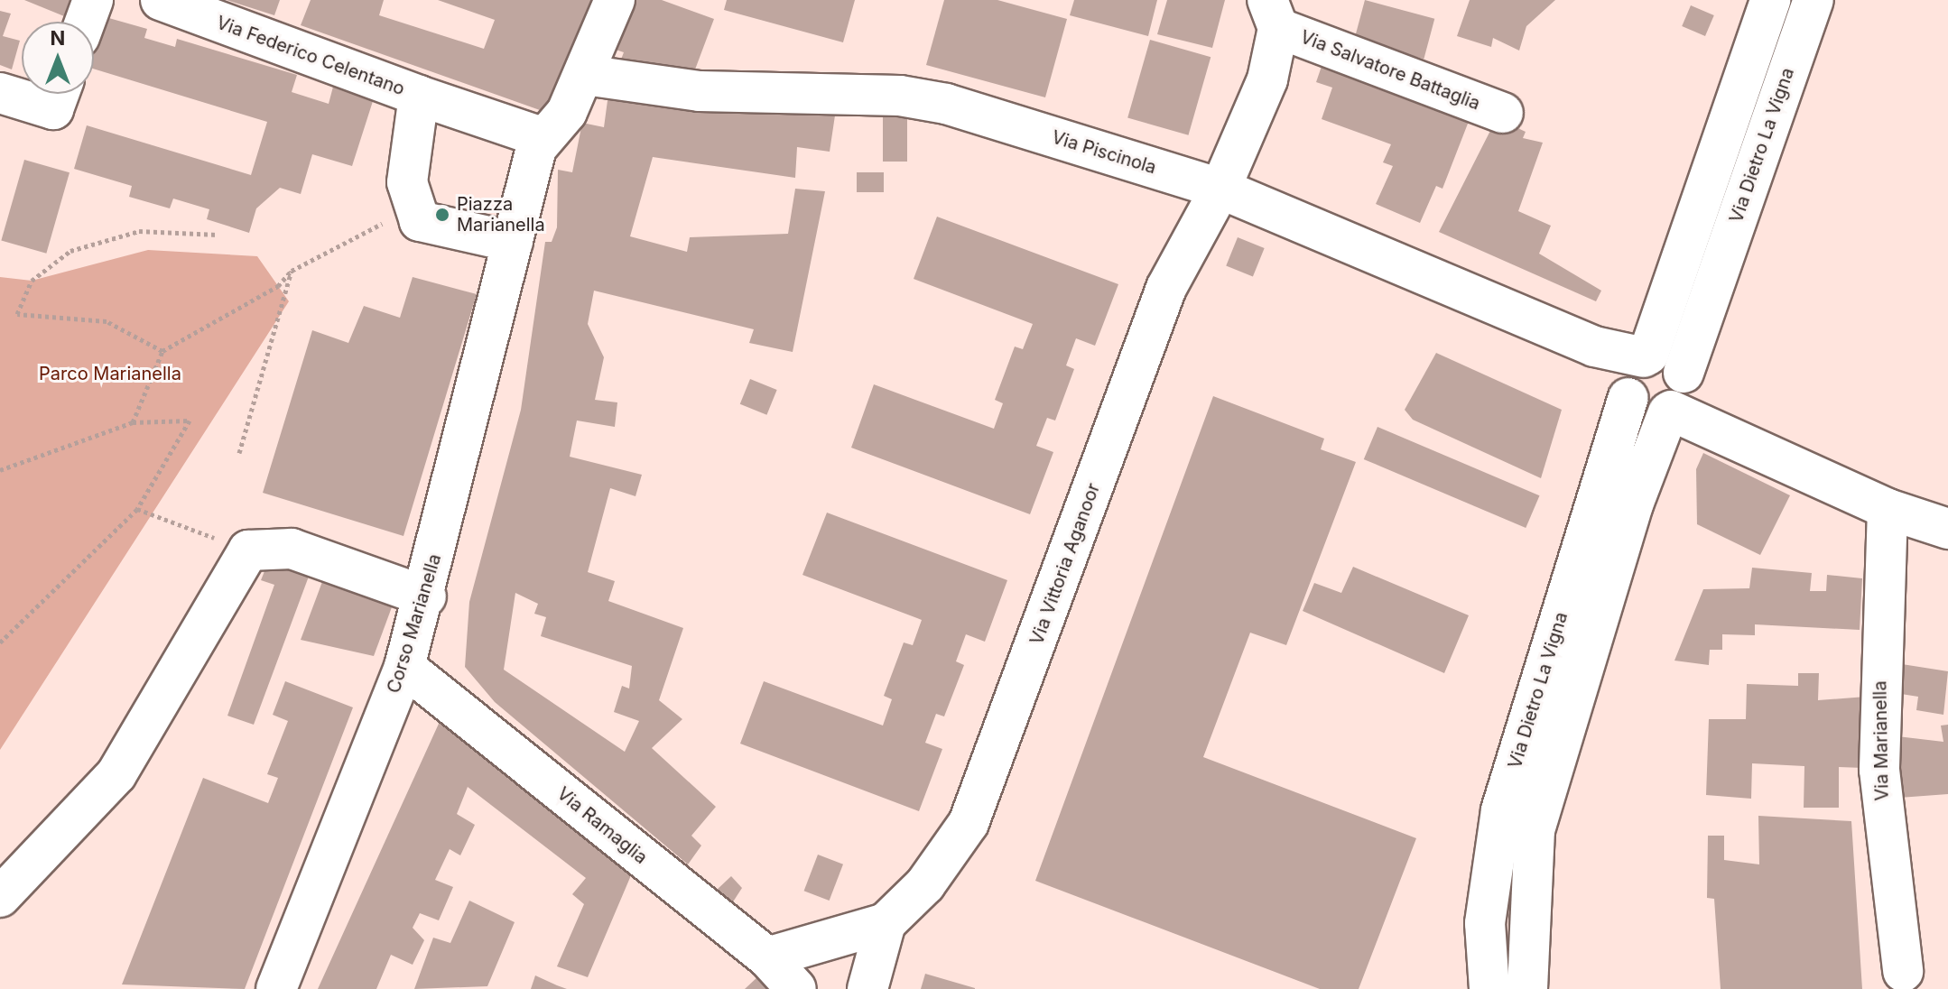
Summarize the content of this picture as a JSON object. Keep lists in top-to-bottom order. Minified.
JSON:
{"streets":{"street":["Via Federico Celentano","Via Salvatore Battaglia","Via Dietro La Vigna","Via Piscinola","Via Vittoria Aganoor","Corso Marianella","Via Marianella","Via Ramaglia"]},"crossings":[["Via Salvatore Battaglia","Via Piscinola"],["Via Salvatore Battaglia","Via Vittoria Aganoor"],["Via Dietro La Vigna","Via Piscinola"],["Via Piscinola","Via Vittoria Aganoor"],["Via Vittoria Aganoor","Via Ramaglia"],["Corso Marianella","Via Ramaglia"]],"parks":["Parco Marianella"],"places":["Piazza Marianella"],"north":"top"}
